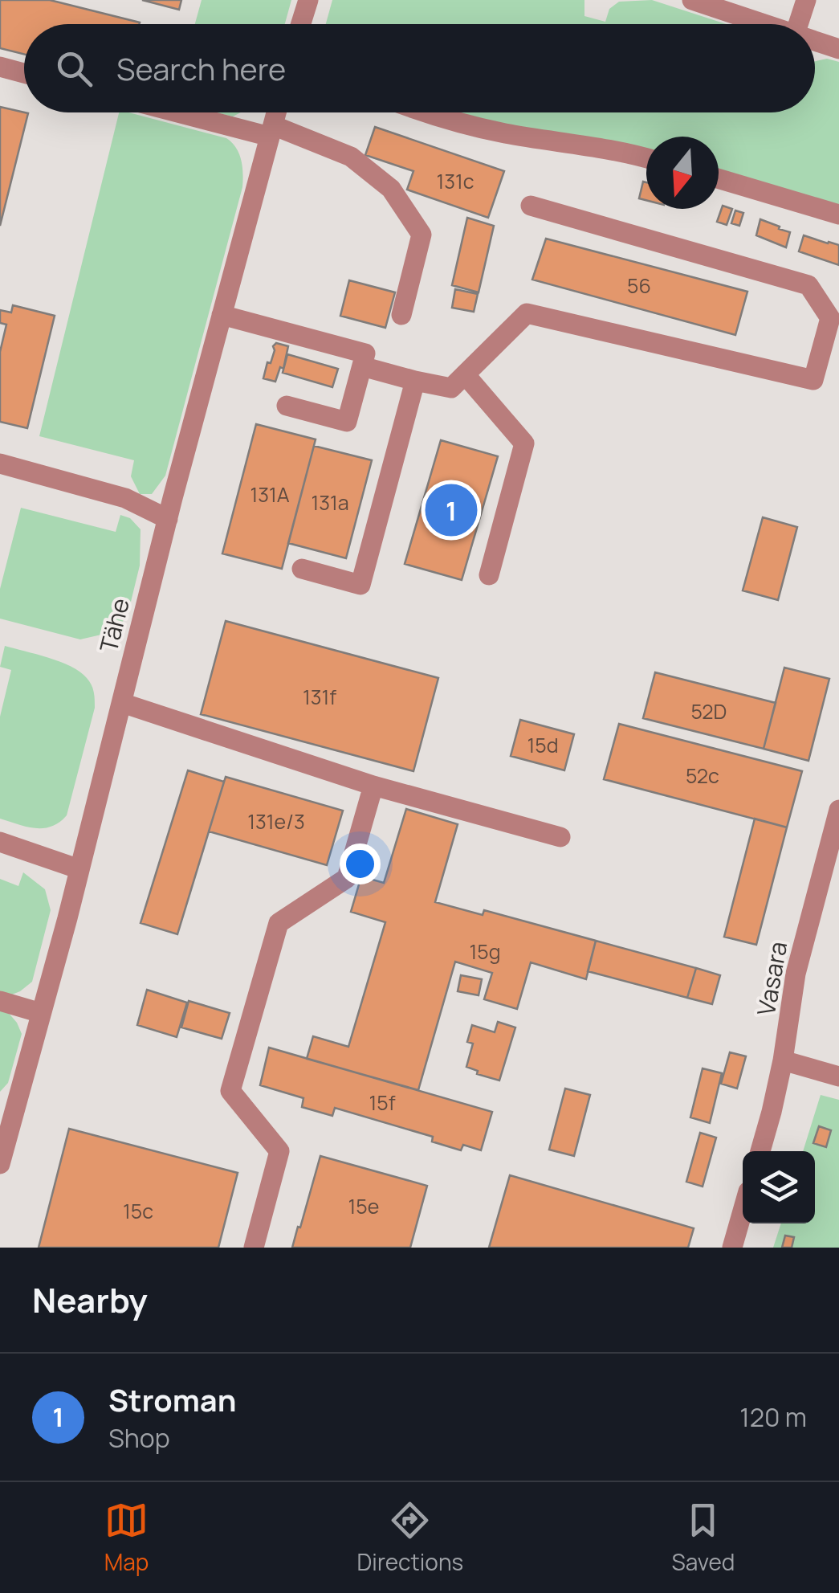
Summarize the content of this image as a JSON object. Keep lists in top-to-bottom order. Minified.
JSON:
{"streets":{"street":["Tähe","Vasara"]},"house_numbers":["131c","56","131A","131a","131f","52D","15d","52c","131e/3","15g","15f","15e","15c"],"north":"bottom","page":{"search":"Search here","pins":"1","heading":"Nearby","list":[{"mark":"1","name":"Stroman","note":"Shop","value":"120 m"}],"nav":["Map","Directions","Saved"]}}
